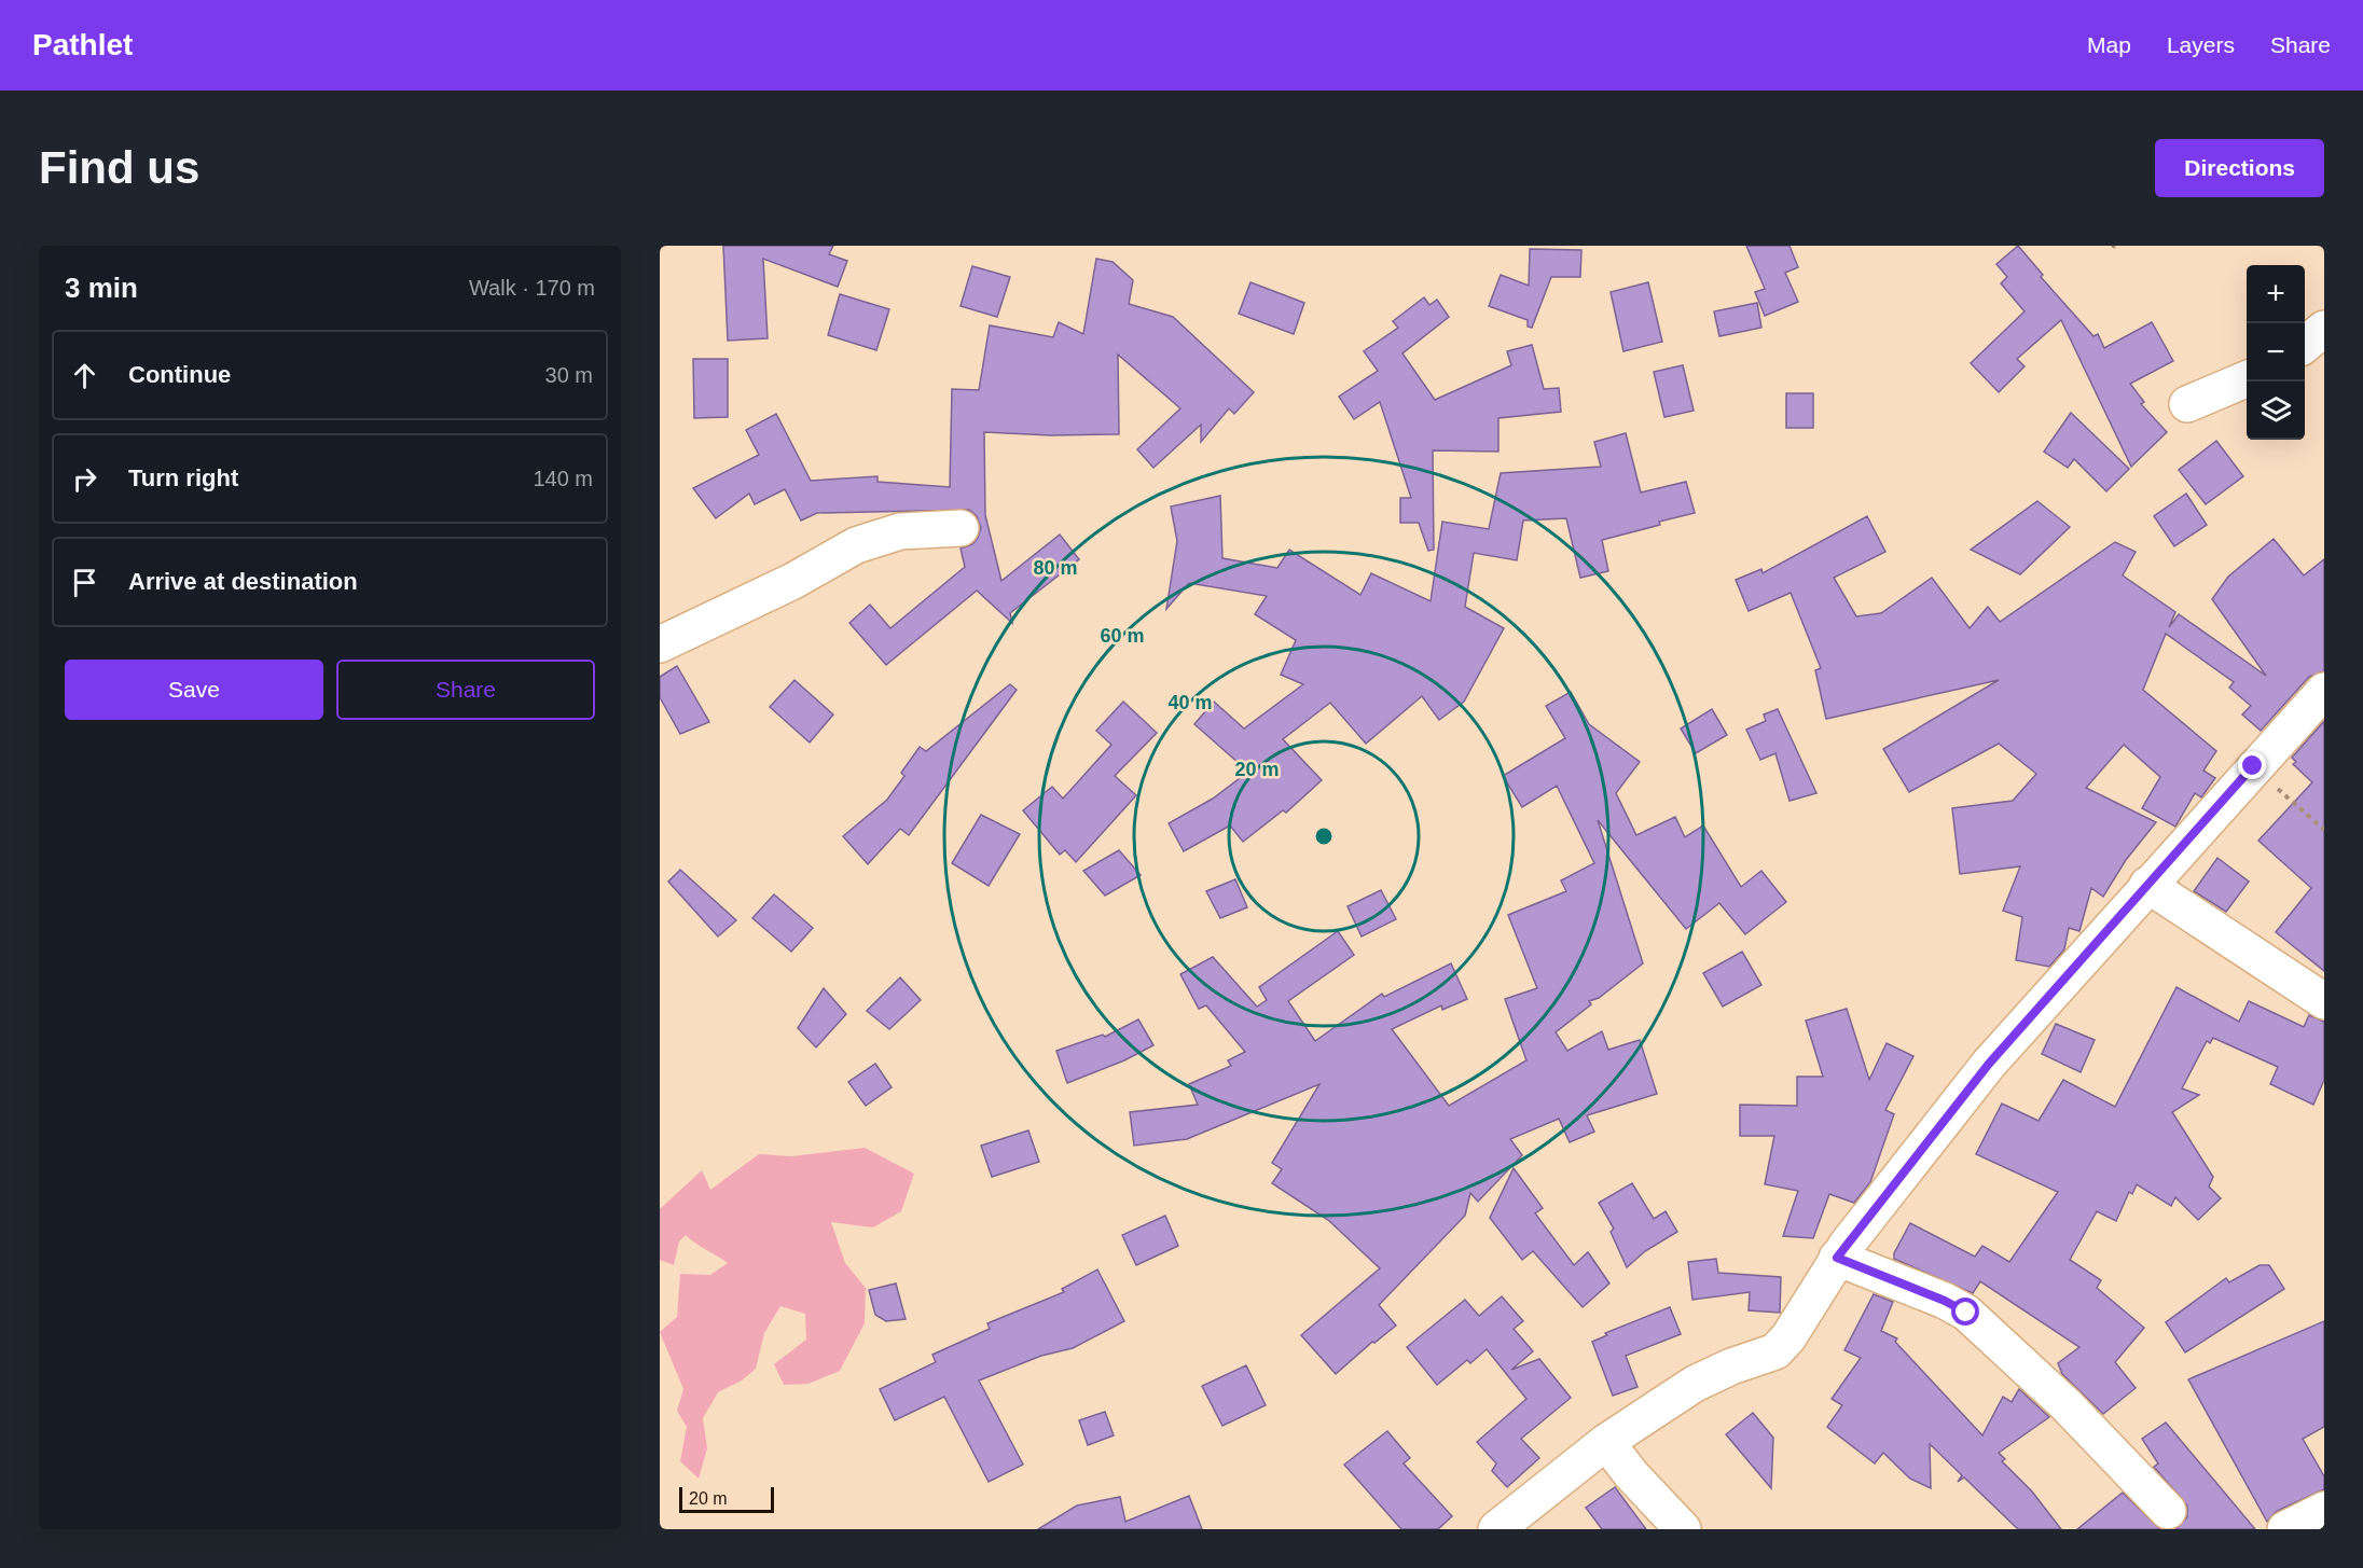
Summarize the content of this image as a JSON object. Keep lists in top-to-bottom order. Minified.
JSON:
{"scale_bar":"20 m","page":{"header":"Pathlet","nav":["Map","Layers","Share"],"buttons":["Directions",["Save","Share"]],"title":"Find us","heading":["3 min","Walk · 170 m"],"map_buttons":["+","−"],"list":[["Continue","30 m"],["Turn right","140 m"],"Arrive at destination"],"scale":"20 m"},"rings":["80 m","60 m","40 m","20 m"]}
